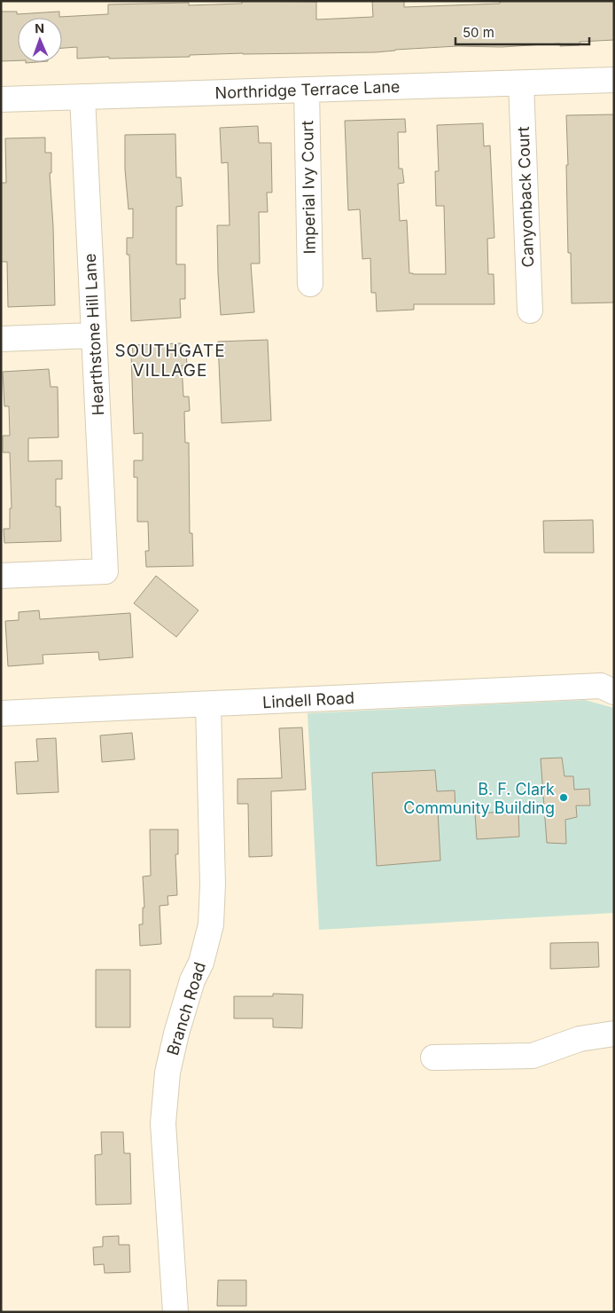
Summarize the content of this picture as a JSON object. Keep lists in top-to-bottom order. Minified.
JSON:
{"streets":{"street":["Northridge Terrace Lane","Imperial Ivy Court","Canyonback Court","Hearthstone Hill Lane","Lindell Road","Branch Road"]},"crossings":[["Northridge Terrace Lane","Imperial Ivy Court"],["Northridge Terrace Lane","Canyonback Court"],["Northridge Terrace Lane","Hearthstone Hill Lane"],["Lindell Road","Branch Road"]],"districts":["SOUTHGATE VILLAGE"],"places":["B. F. Clark Community Building"],"scale_bar":"50 m","north":"top"}
